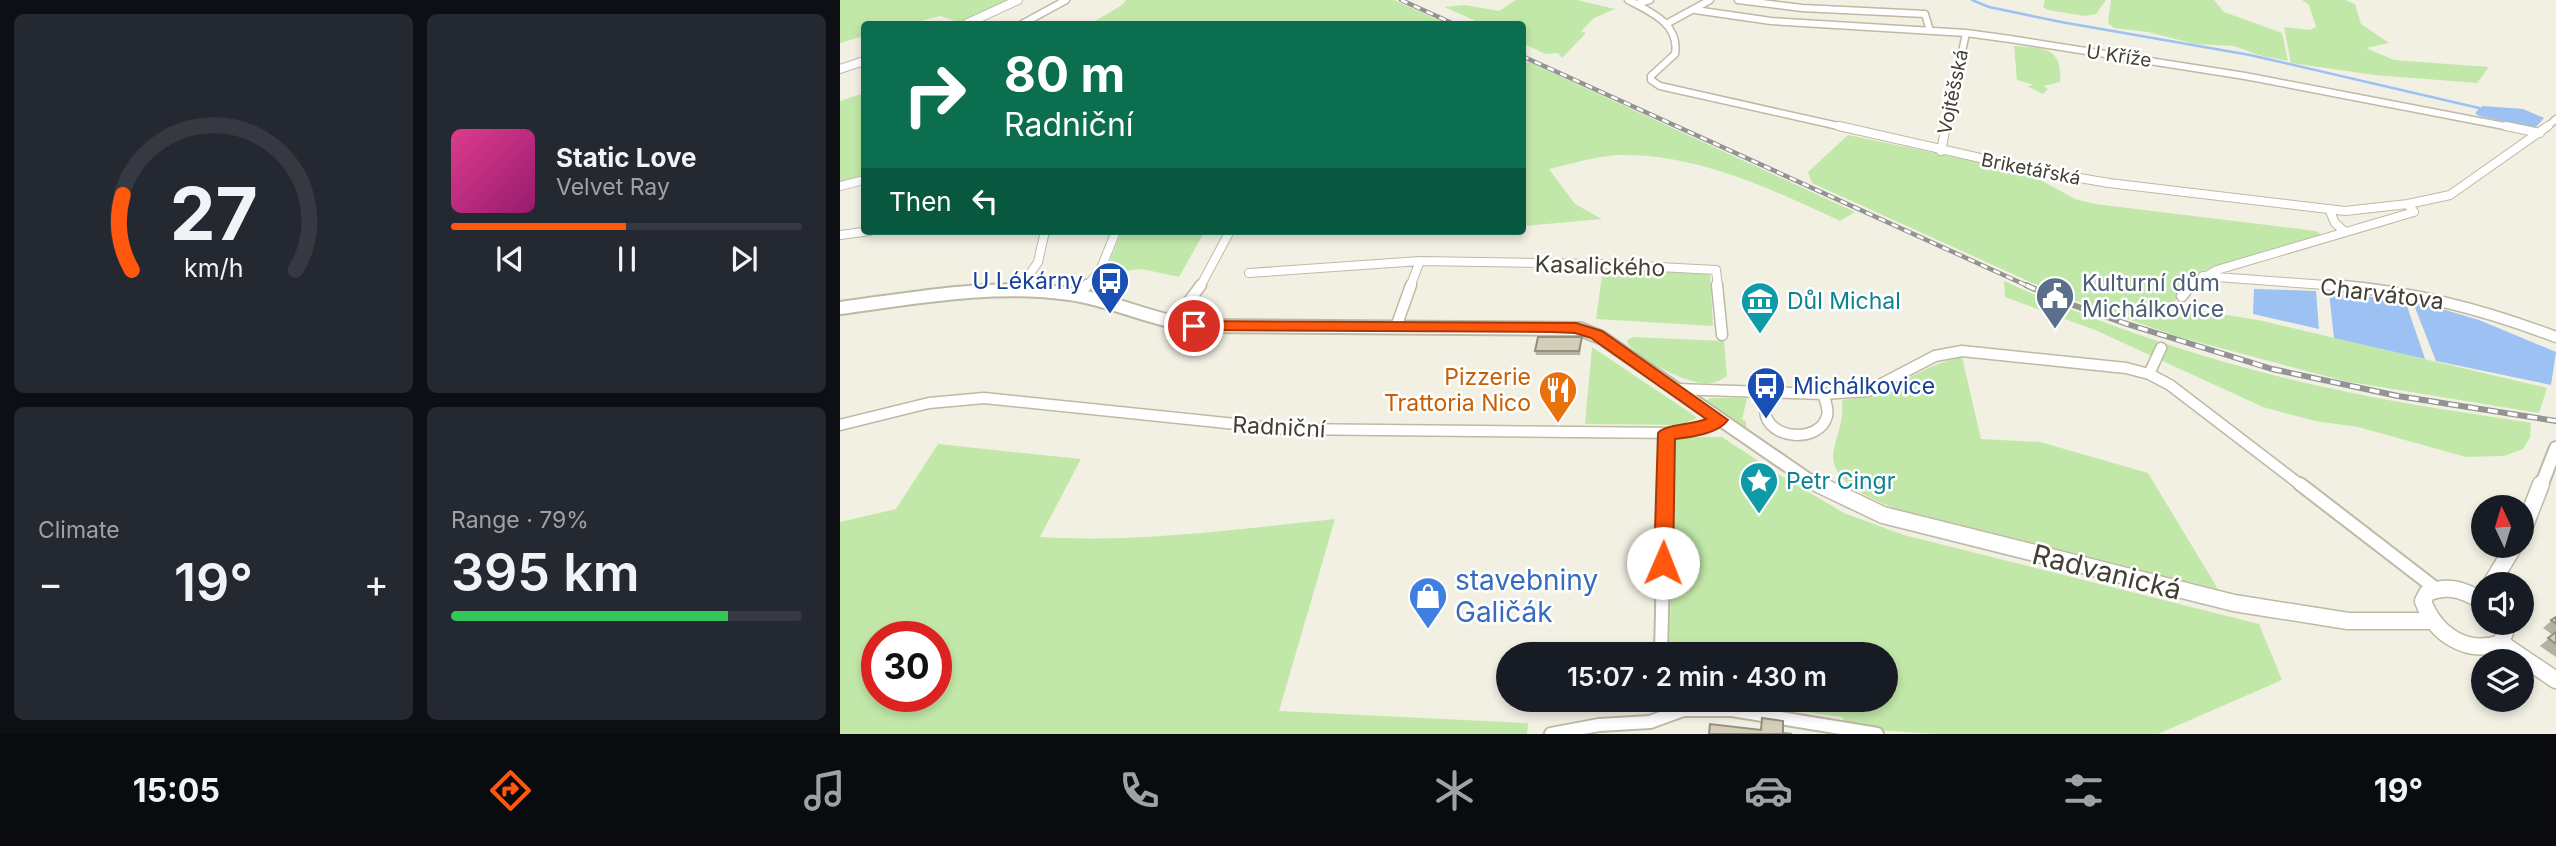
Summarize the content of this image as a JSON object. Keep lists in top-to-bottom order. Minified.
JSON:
{"streets":{"street":["U Kříže","Vojtěšská","Briketářská","Kasalického","Charvátova","Radniční","Radvanická"]},"crossings":[["U Kříže","Vojtěšská"],["U Kříže","Briketářská"],["Vojtěšská","Briketářská"],["Radniční","Radvanická"]],"places":{"bus stop":["U Lékárny","Michálkovice"],"public building":["Kulturní dům Michálkovice"],"museum":["Důl Michal"],"restaurant":["Pizzerie Trattoria Nico"],"place":["Petr Cingr"],"shop":["stavebniny Galičák"]},"north":"top","page":{"turn":["80 m","Radniční"],"song":["Static Love","Velvet Ray"],"then":"Then","tile":["Climate",["Range · 79%","395 km"]],"heat":["−","19°","+"],"limit":"30","trip":"15:07 · 2 min · 430 m","tabs":["15:05","19°"],"gauge":["27","km/h"]}}
